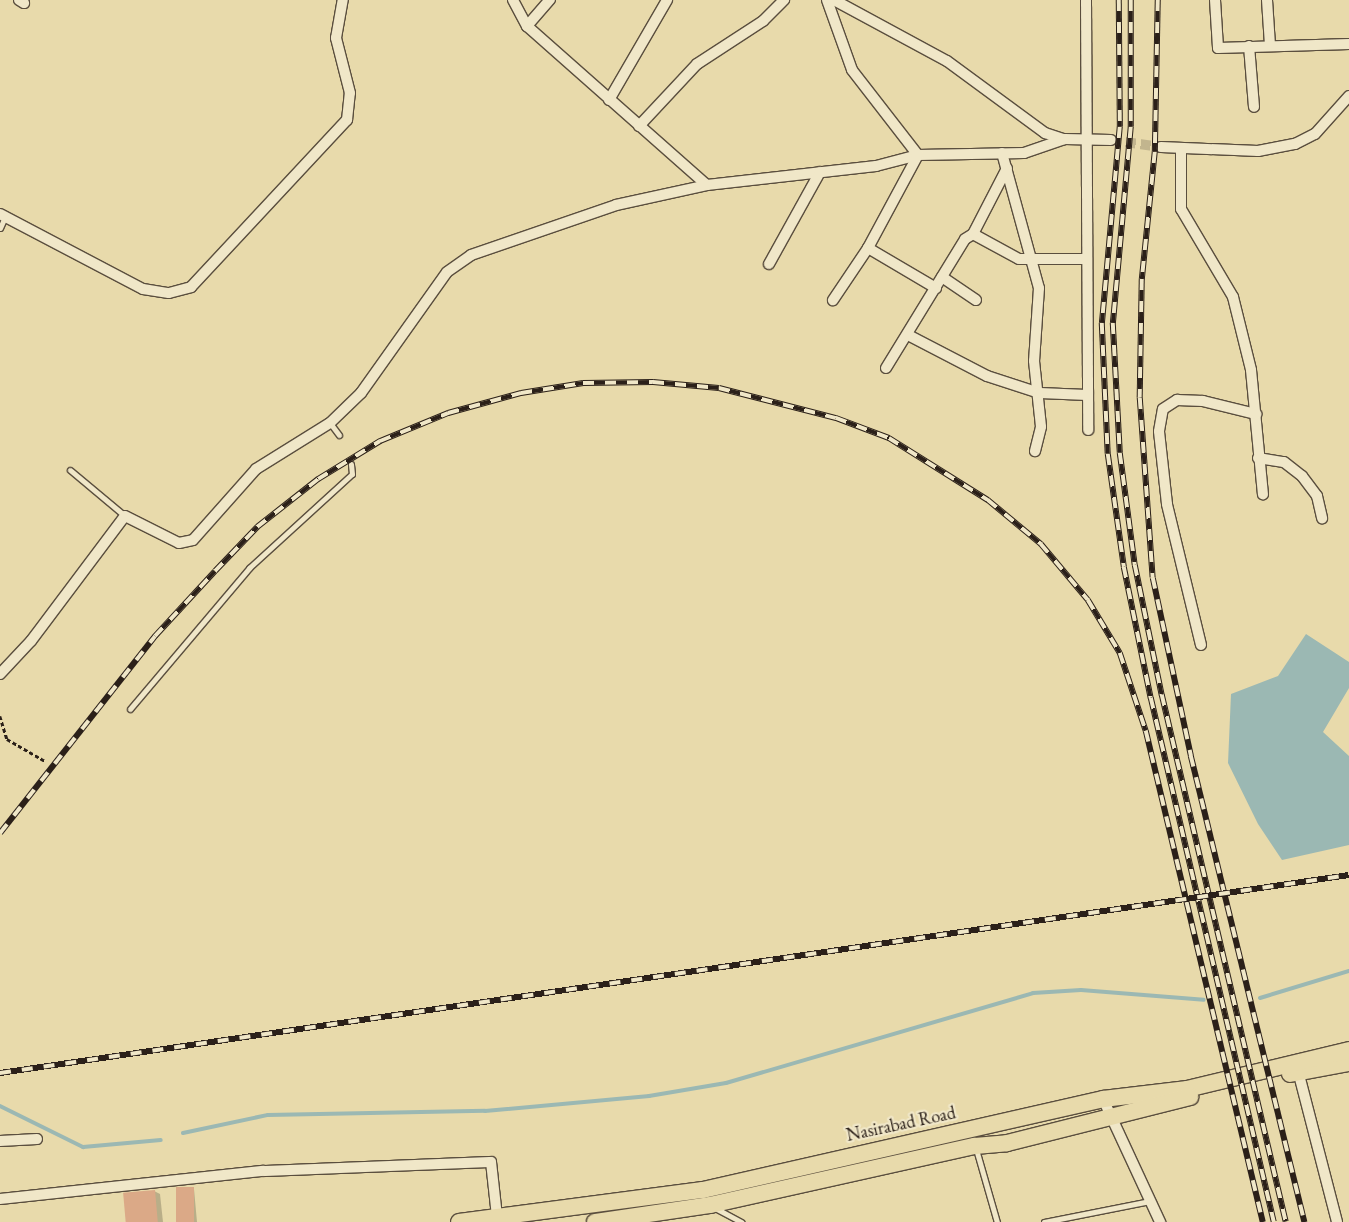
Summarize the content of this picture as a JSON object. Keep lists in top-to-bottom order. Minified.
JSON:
{"streets":{"highway":["Nasirabad Road"]}}
